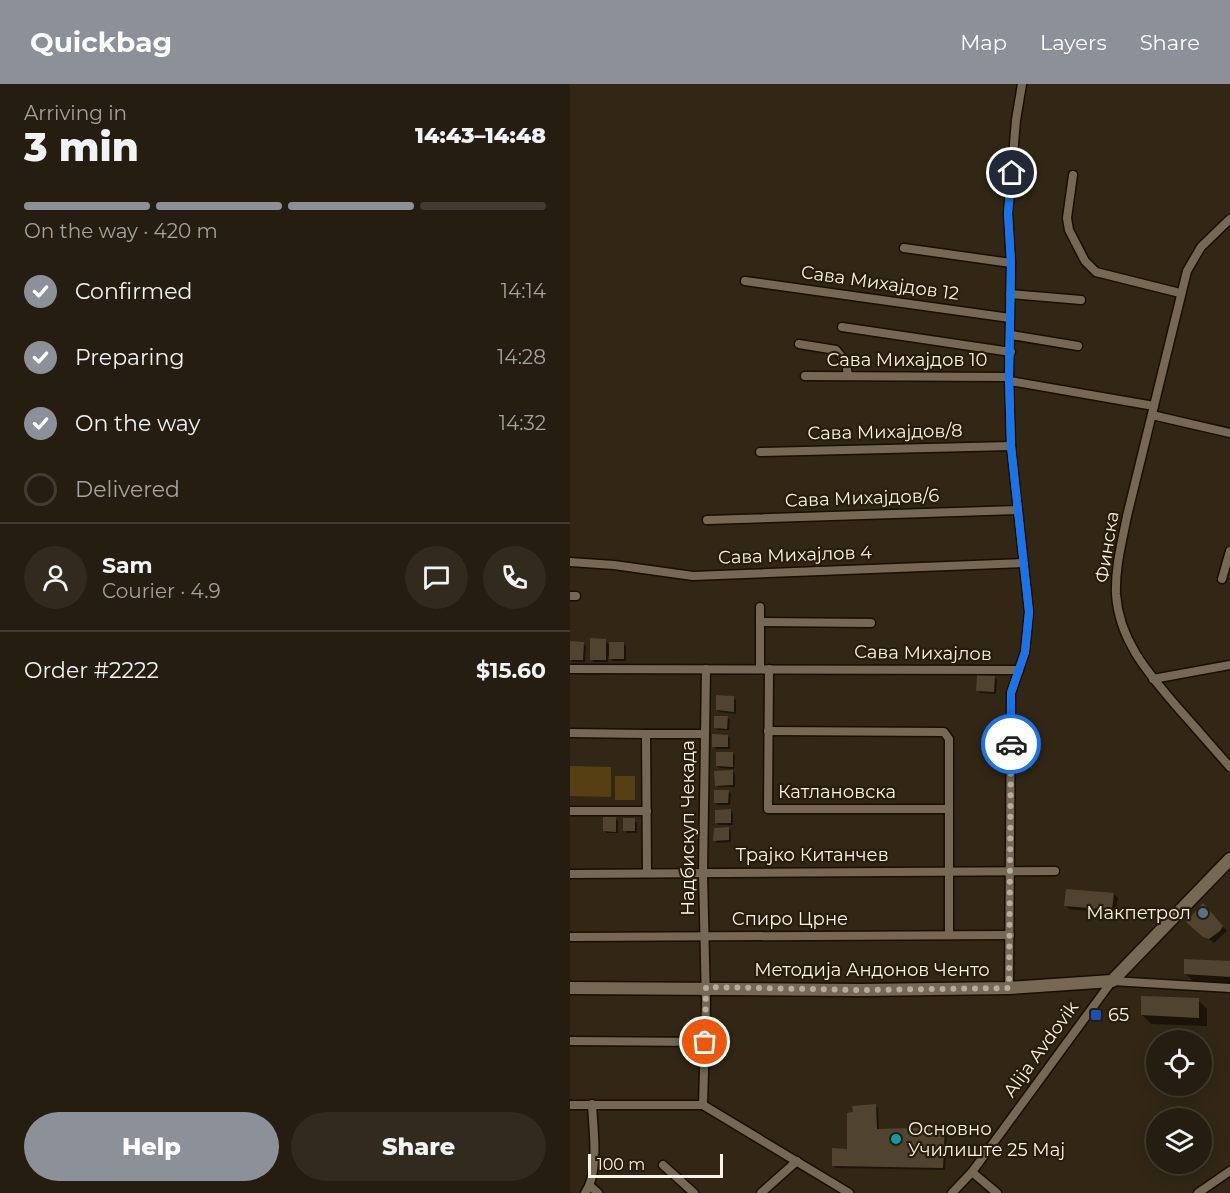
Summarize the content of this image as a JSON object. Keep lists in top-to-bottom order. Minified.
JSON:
{"streets":{"main road":["Методија Андонов Ченто"],"street":["Сава Михајдов 12","Сава Михајдов 10","Сава Михајдов/8","Сава Михајдов/6","Финска","Сава Михајлов 4","Сава Михајлов","Катлановска","Надбискуп Чекада","Трајко Китанчев","Спиро Црне","Alija Avdovik"]},"crossings":[["Сава Михајдов 10","Финска"],["Сава Михајлов","Катлановска"],["Сава Михајлов","Надбискуп Чекада"],["Надбискуп Чекада","Трајко Китанчев"],["Надбискуп Чекада","Спиро Црне"],["Надбискуп Чекада","Методија Андонов Ченто"],["Методија Андонов Ченто","Alija Avdovik"]],"places":{"other":["Макпетрол","Основно Училиште 25 Мај"],"transit":["65"]},"scale_bar":"100 m","page":{"header":"Quickbag","nav":["Map","Layers","Share"],"heading":["3 min","Arriving in","14:43–14:48"],"panel":["Sam","Courier · 4.9","Order #2222","$15.60"],"bar":"On the way · 420 m","list":[["Confirmed","14:14"],["Preparing","14:28"],["On the way","14:32"],"Delivered"],"buttons":["Help","Share"],"scale":"100 m"}}
